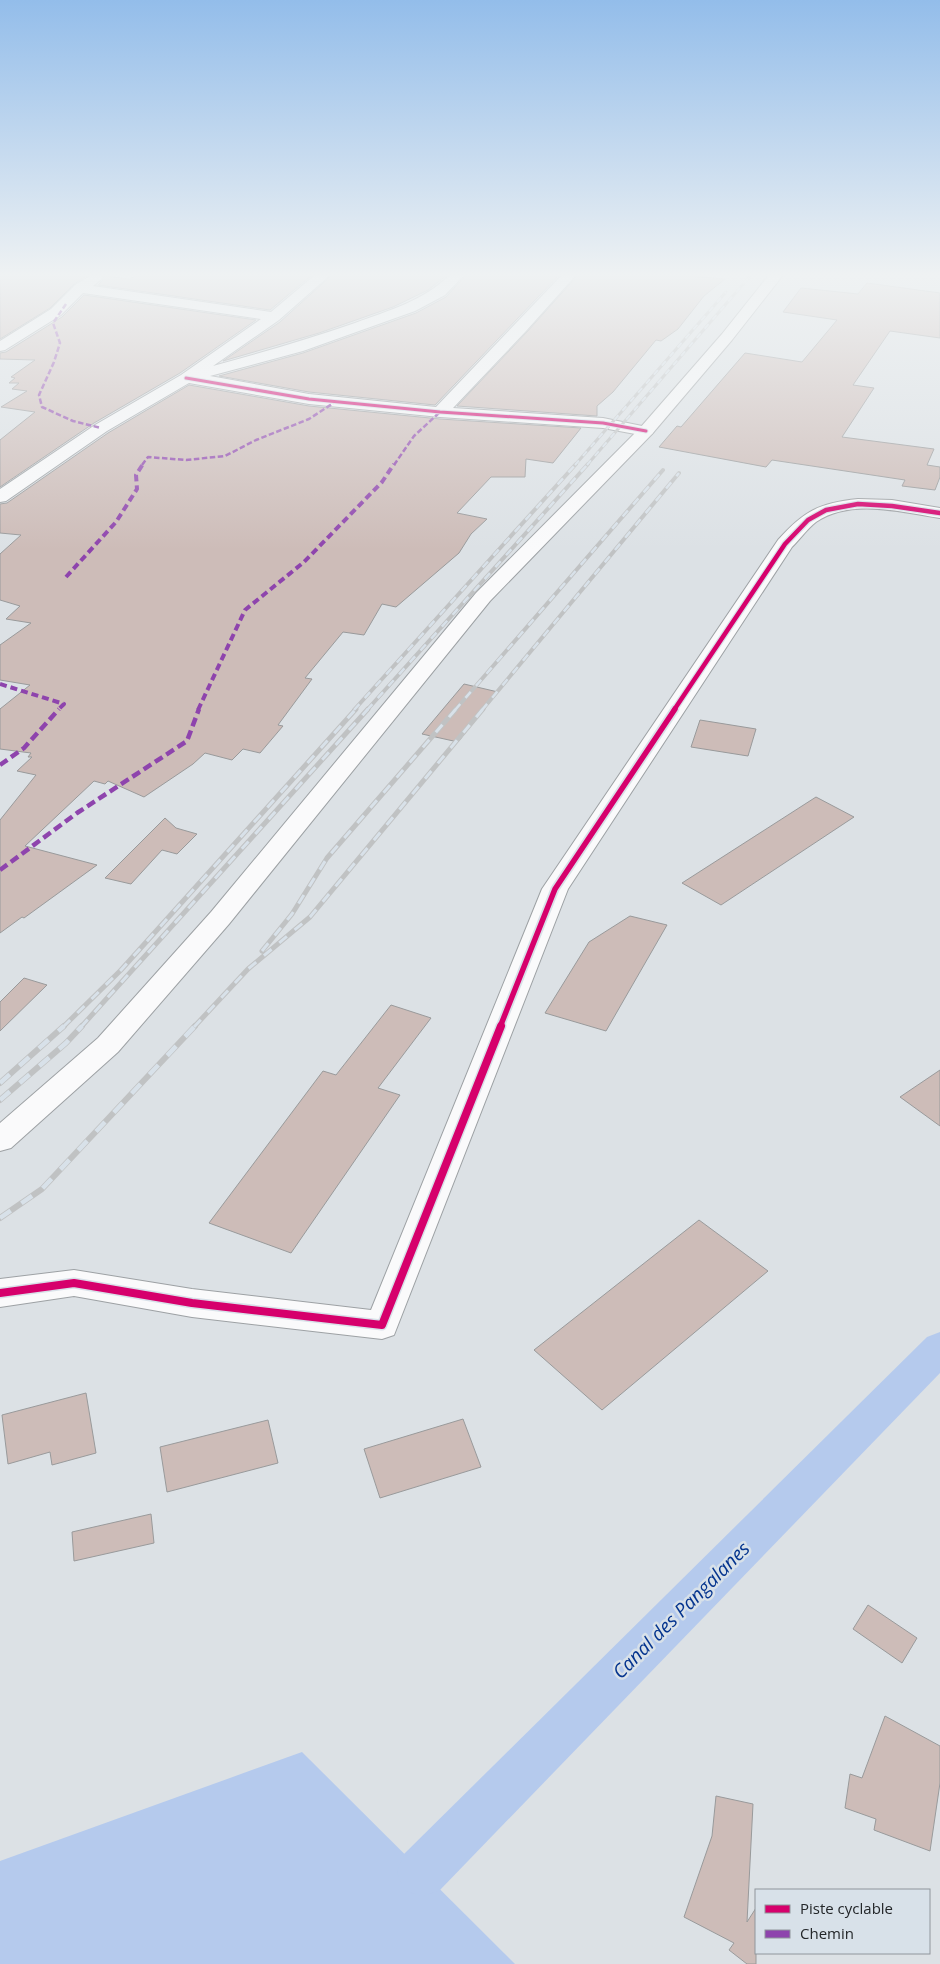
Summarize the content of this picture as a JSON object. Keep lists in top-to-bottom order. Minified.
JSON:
{"water":["Canal des Pangalanes"],"legend":["Piste cyclable","Chemin"]}
